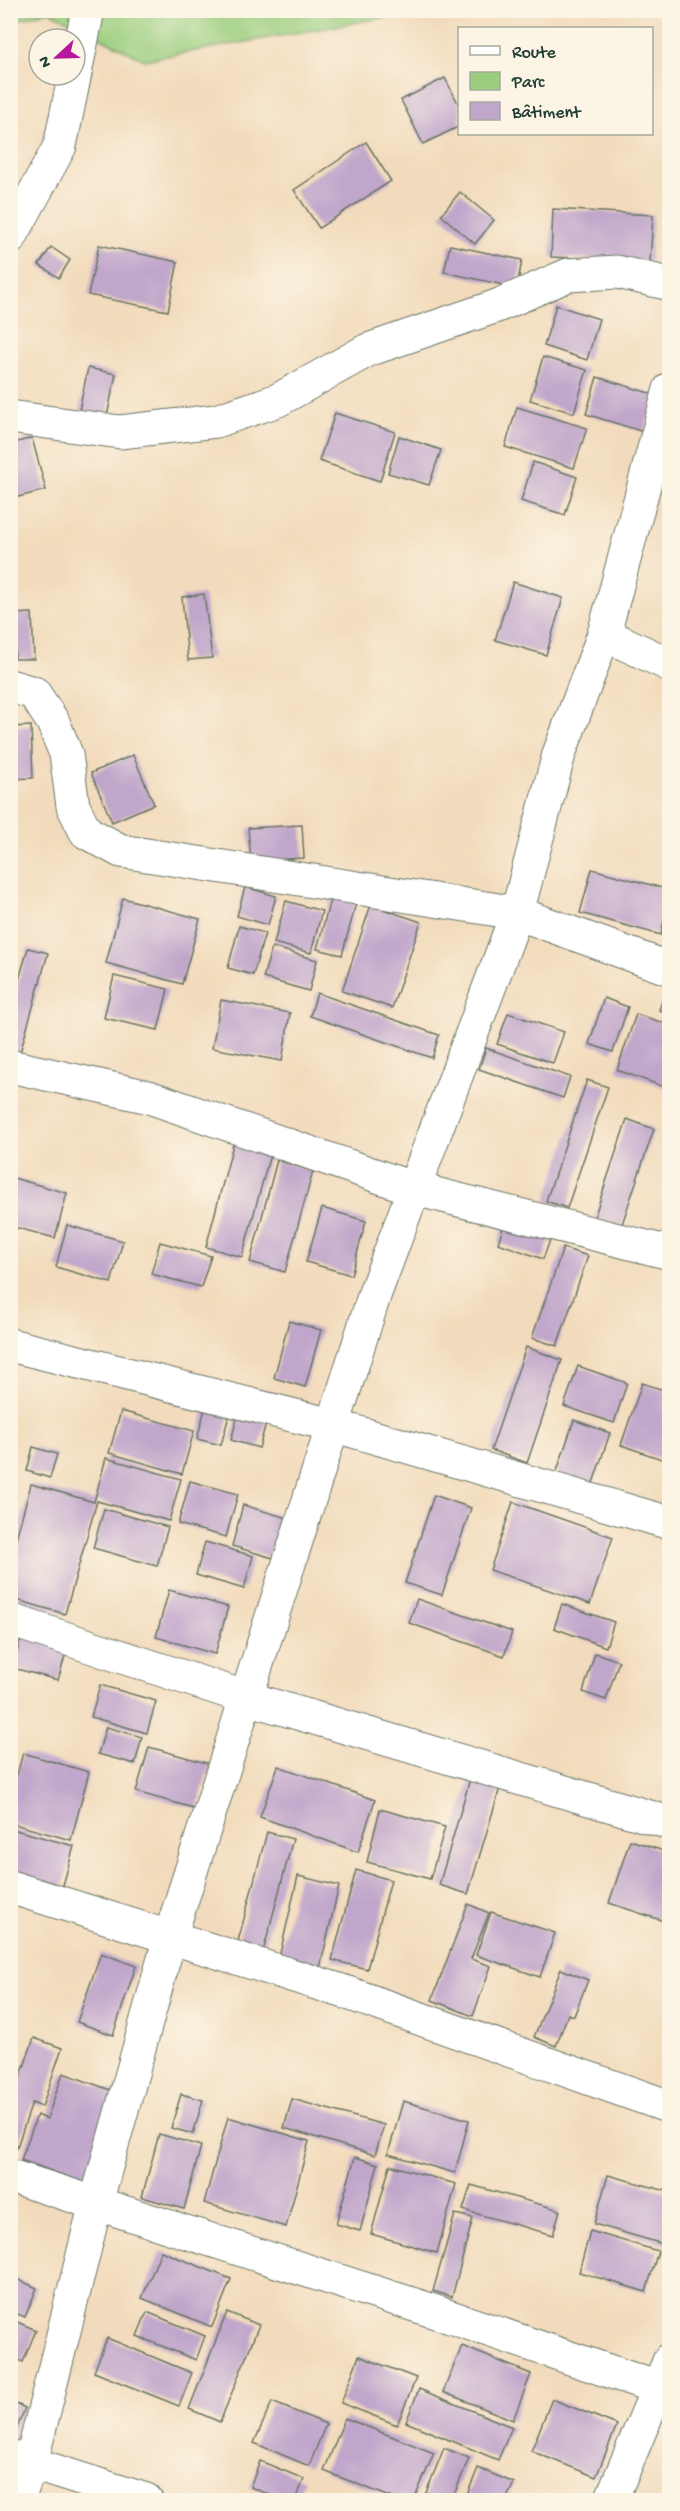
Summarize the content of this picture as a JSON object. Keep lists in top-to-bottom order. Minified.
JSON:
{"legend":["Route","Parc","Bâtiment"],"north":"left"}
